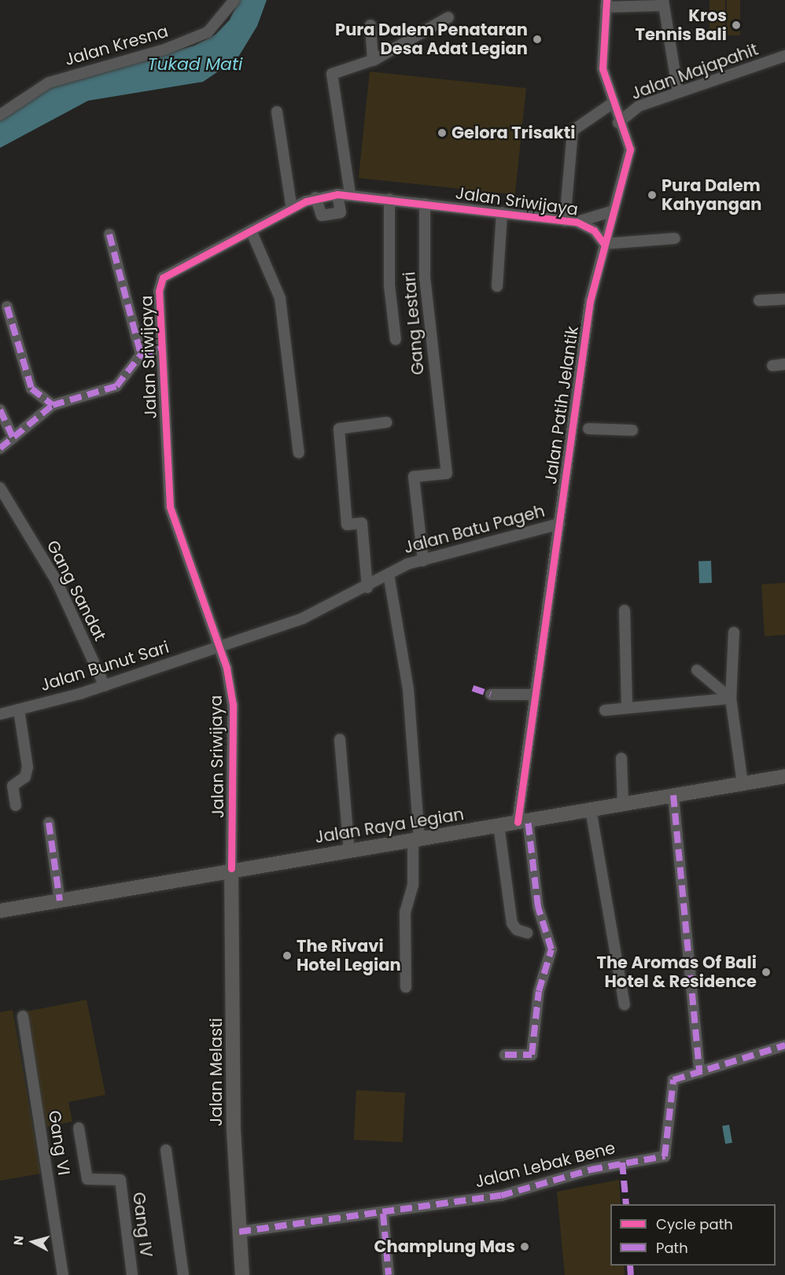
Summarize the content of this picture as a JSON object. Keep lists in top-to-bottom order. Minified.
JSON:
{"streets":{"main road":["Jalan Raya Legian","Jalan Melasti"],"street":["Jalan Kresna","Jalan Majapahit","Jalan Sriwijaya","Gang Lestari","Jalan Patih Jelantik","Jalan Batu Pageh","Gang Sandat","Jalan Bunut Sari","Gang VI","Jalan Lebak Bene","Gang IV"]},"crossings":[["Jalan Majapahit","Jalan Patih Jelantik"],["Jalan Sriwijaya","Gang Lestari"],["Jalan Sriwijaya","Jalan Patih Jelantik"],["Jalan Sriwijaya","Jalan Batu Pageh"],["Jalan Sriwijaya","Jalan Bunut Sari"],["Jalan Sriwijaya","Jalan Raya Legian"],["Jalan Sriwijaya","Jalan Melasti"],["Gang Lestari","Jalan Batu Pageh"],["Jalan Patih Jelantik","Jalan Batu Pageh"],["Jalan Patih Jelantik","Jalan Raya Legian"],["Jalan Batu Pageh","Jalan Bunut Sari"],["Gang Sandat","Jalan Bunut Sari"],["Jalan Raya Legian","Jalan Melasti"],["Jalan Melasti","Jalan Lebak Bene"]],"water":["Tukad Mati"],"places":["Kros Tennis Bali","Pura Dalem Penataran Desa Adat Legian","Gelora Trisakti","Pura Dalem Kahyangan","The Rivavi Hotel Legian","The Aromas Of Bali Hotel & Residence","Champlung Mas"],"legend":["Cycle path","Path"],"north":"left"}
